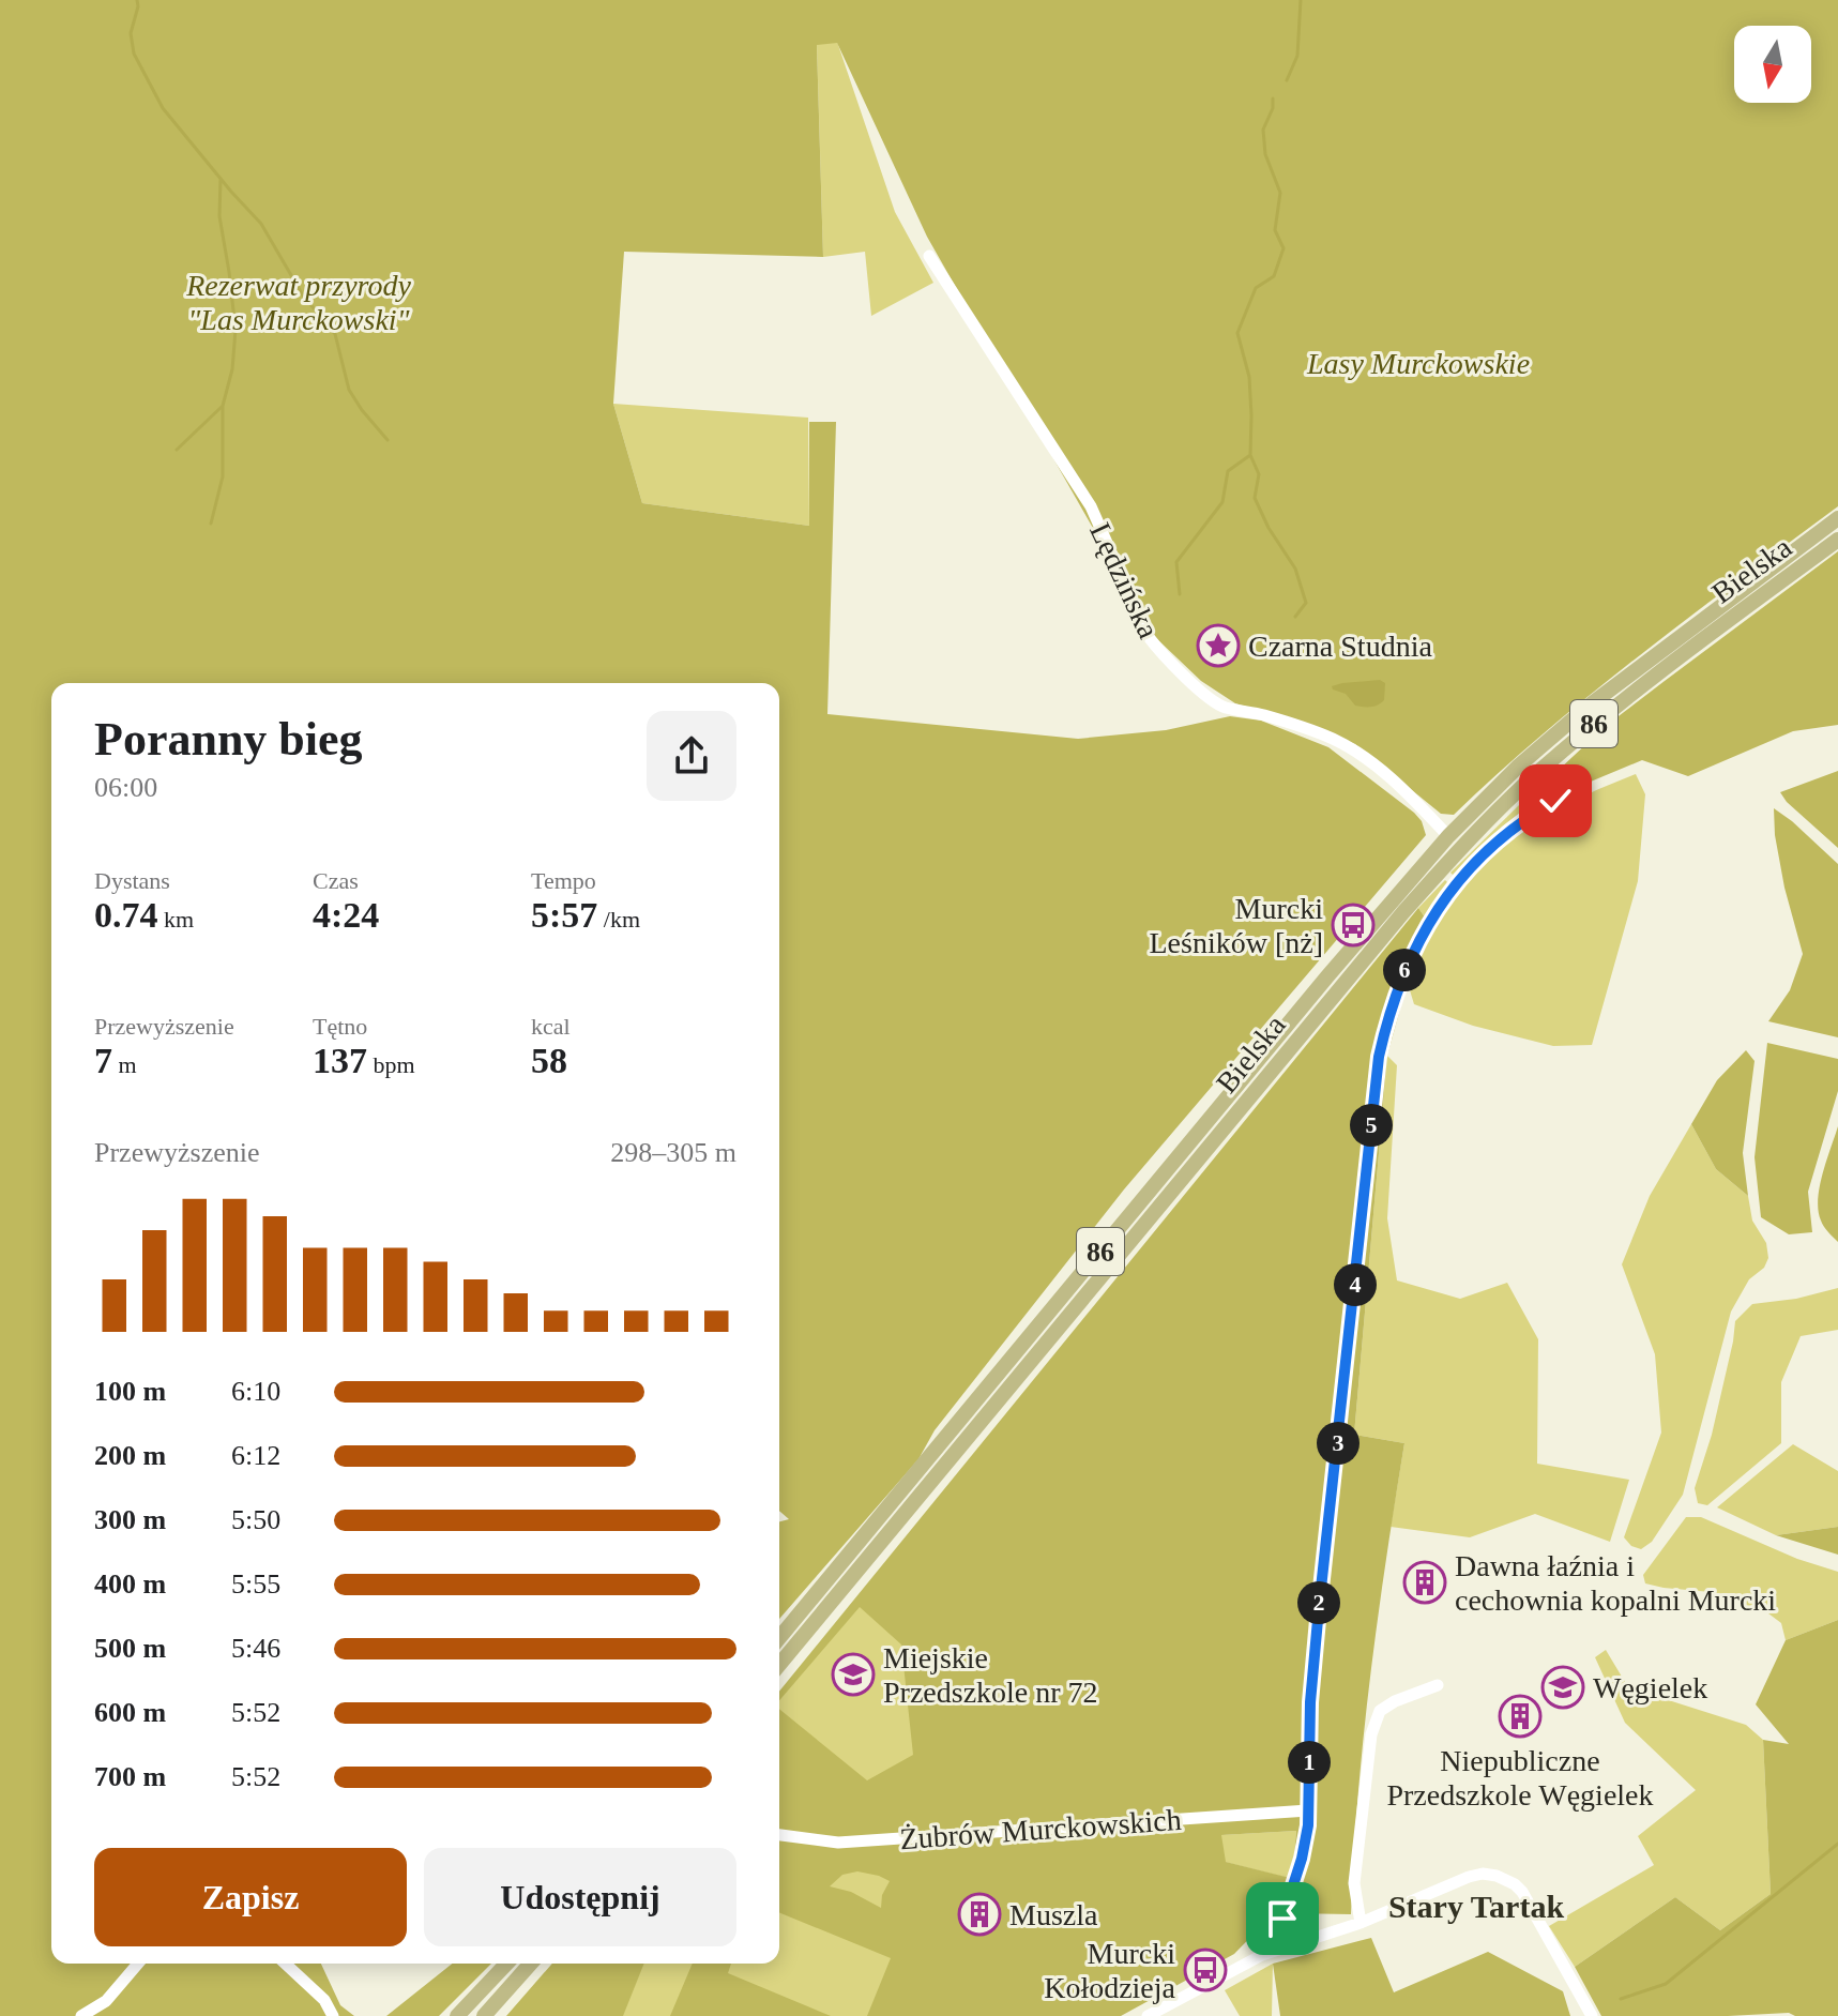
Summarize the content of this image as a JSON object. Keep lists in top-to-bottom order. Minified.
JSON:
{"streets":{"main road":["Bielska","86"],"street":["Lędzińska","Żubrów Murckowskich"]},"crossings":[["Bielska","Lędzińska"]],"districts":["Stary Tartak"],"parks":["Rezerwat przyrody \"Las Murckowski\"","Lasy Murckowskie"],"places":{"place":["Czarna Studnia"],"bus stop":["Murcki Leśników [nż]","Murcki Kołodzieja"],"building":["Dawna łaźnia i cechownia kopalni Murcki","Niepubliczne Przedszkole Węgielek","Muszla"],"school or university":["Miejskie Przedszkole nr 72","Węgielek"]},"north":"bottom","page":{"heading":["Poranny bieg","06:00"],"stats":[["Dystans","0.74 km"],["Czas","4:24"],["Tempo","5:57 /km"],["Przewyższenie","7 m"],["Tętno","137 bpm"],["kcal","58"]],"pins":["6","5","4","3","2","1"],"chart":["Przewyższenie","298–305 m"],"list":[{"name":"100 m","note":"6:10"},{"name":"200 m","note":"6:12"},{"name":"300 m","note":"5:50"},{"name":"400 m","note":"5:55"},{"name":"500 m","note":"5:46"},{"name":"600 m","note":"5:52"},{"name":"700 m","note":"5:52"}],"buttons":["Zapisz","Udostępnij"]}}
